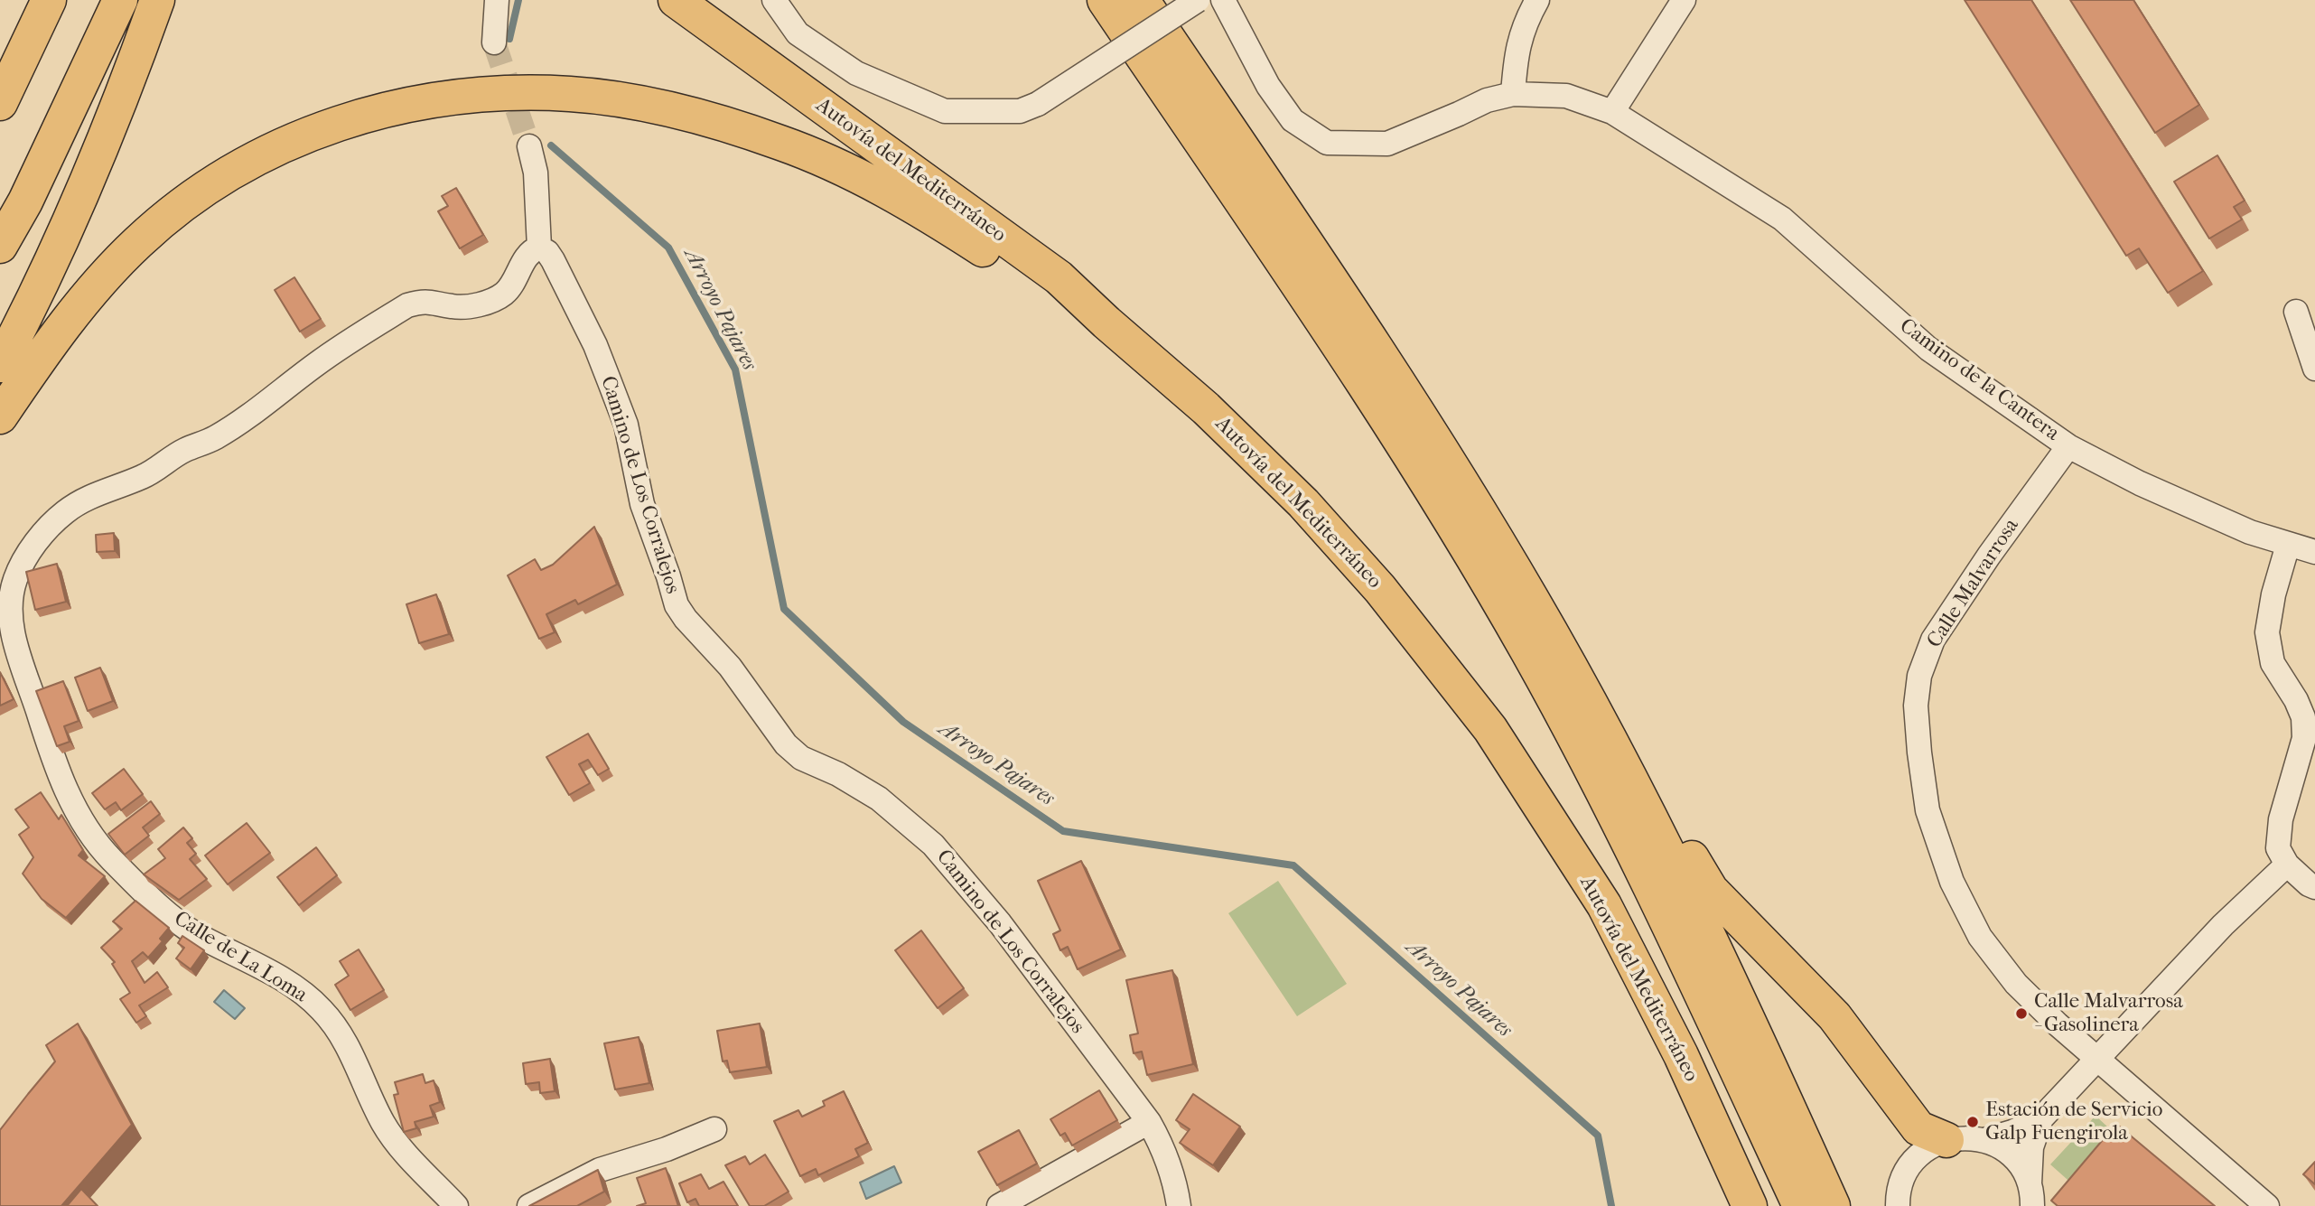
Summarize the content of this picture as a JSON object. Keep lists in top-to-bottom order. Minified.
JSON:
{"streets":{"highway":["Autovía del Mediterráneo"],"street":["Camino de la Cantera","Camino de Los Corralejos","Calle Malvarrosa","Calle de La Loma"]},"crossings":[["Camino de la Cantera","Calle Malvarrosa"],["Camino de Los Corralejos","Calle de La Loma"]],"water":["Arroyo Pajares"],"places":["Calle Malvarrosa - Gasolinera","Estación de Servicio Galp Fuengirola"]}
